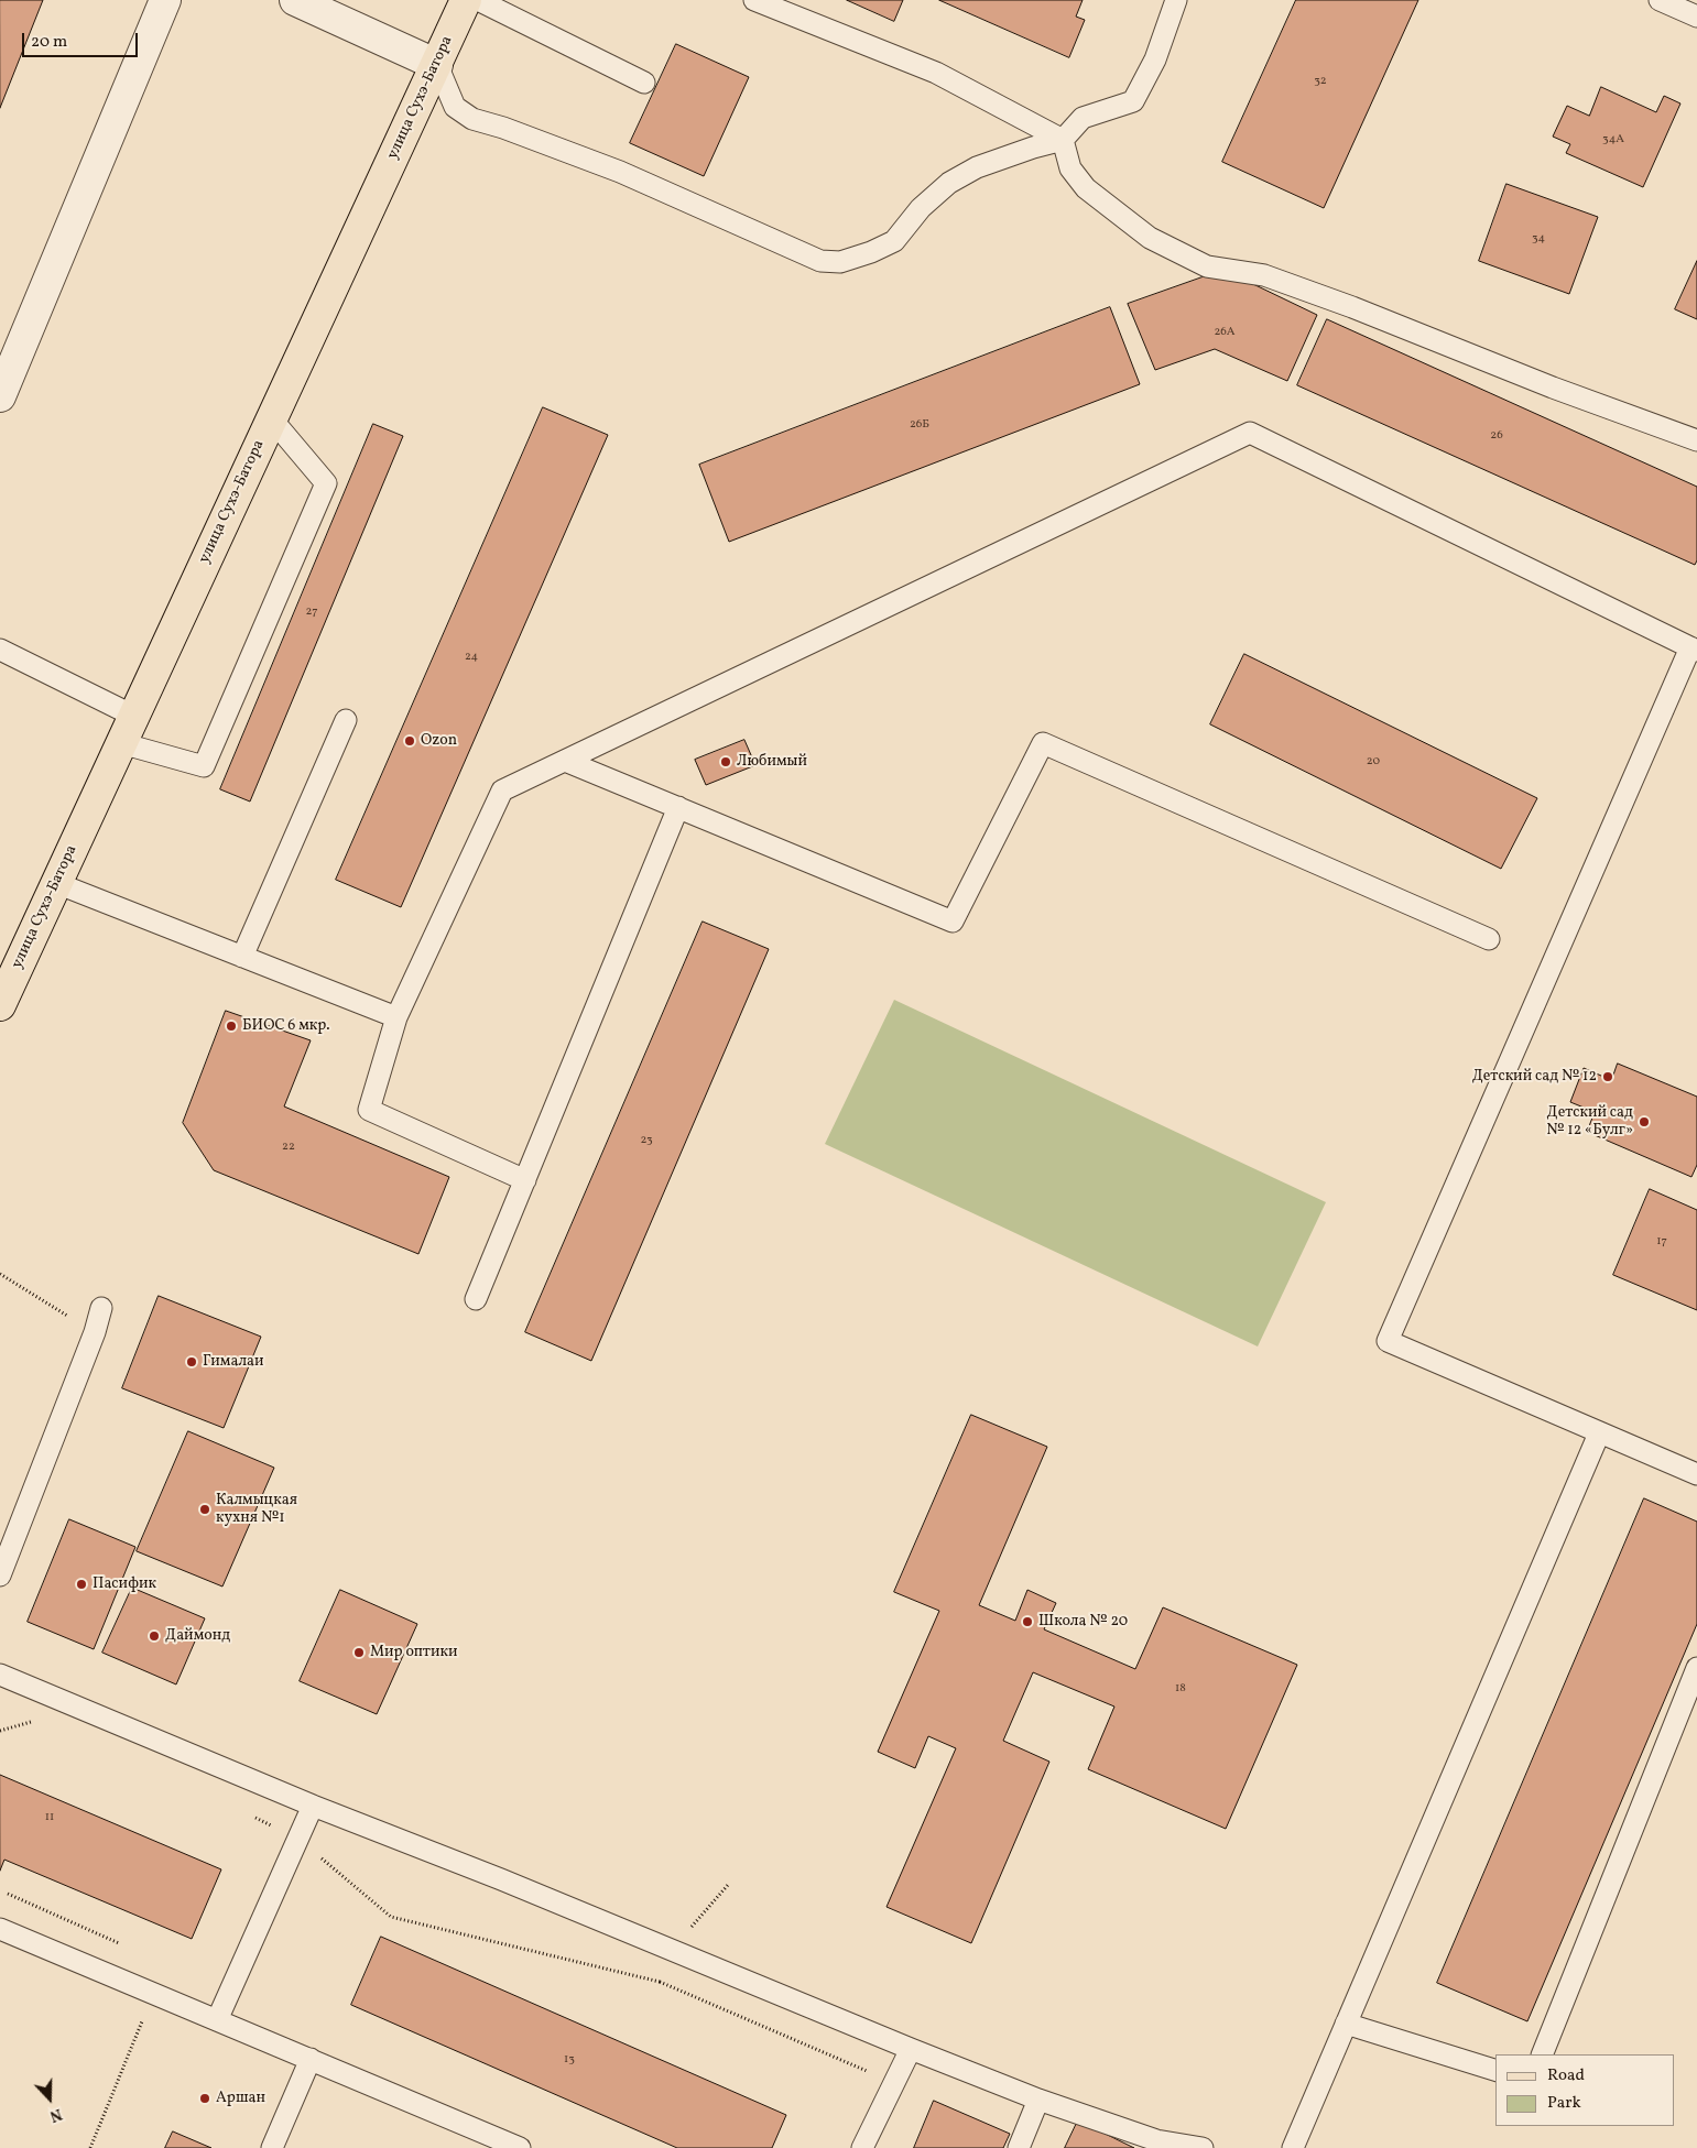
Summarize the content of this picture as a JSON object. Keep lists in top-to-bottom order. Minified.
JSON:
{"streets":{"main road":["улица Сухэ-Батора"]},"places":["Ozon","Любимый","БИОС 6 мкр.","Детский сад № 12","Детский сад № 12 «Булг»","Гималаи","Калмыцкая кухня №1","Пасифик","Школа № 20","Даймонд","Мир оптики","Аршан"],"house_numbers":["32","34А","34","26А","26Б","26","27","24","20","23","22","17","18","11","13"],"legend":["Road","Park"],"scale_bar":"20 m","north":"bottom"}
